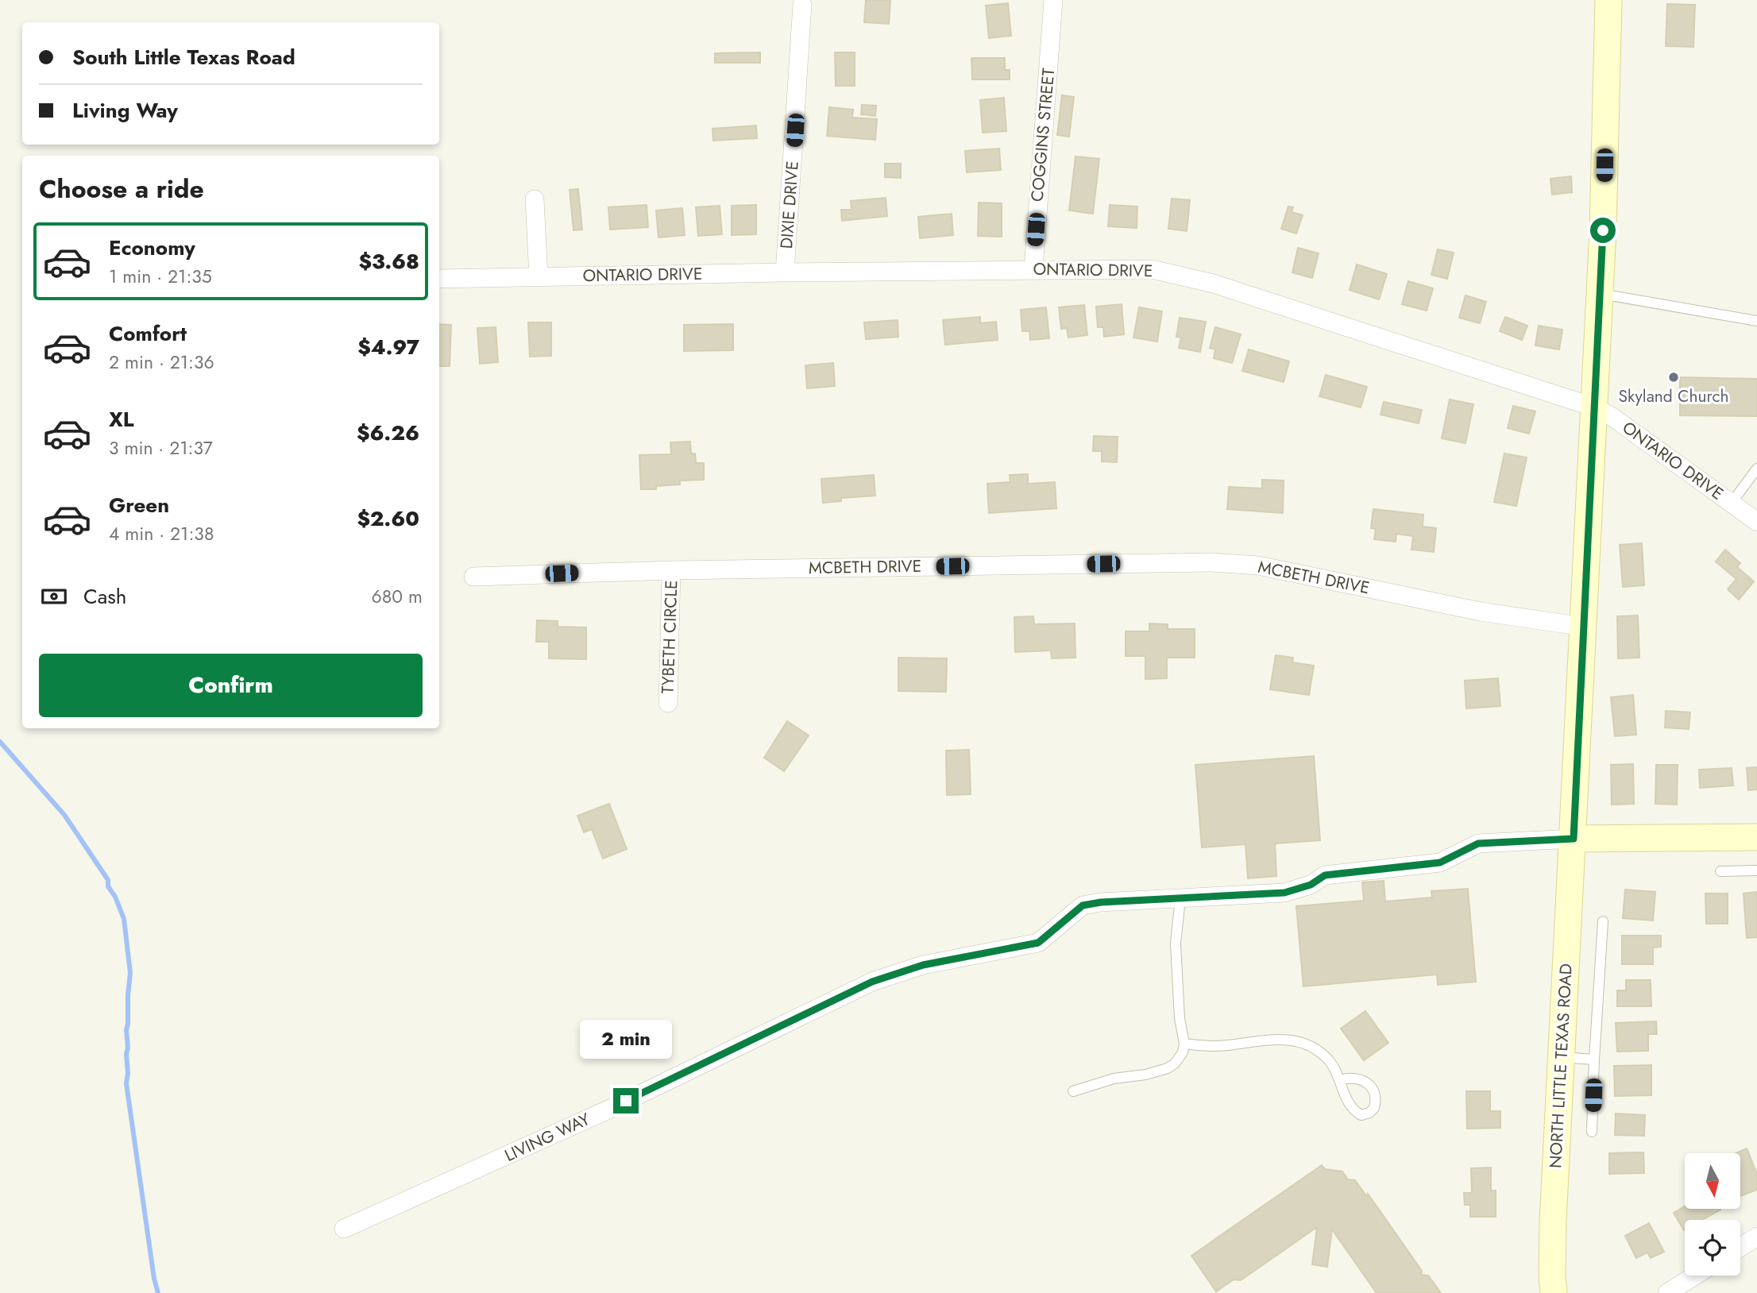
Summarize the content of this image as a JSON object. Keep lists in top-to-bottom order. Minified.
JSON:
{"streets":{"street":["COGGINS STREET","DIXIE DRIVE","ONTARIO DRIVE","MCBETH DRIVE","TYBETH CIRCLE","NORTH LITTLE TEXAS ROAD","LIVING WAY"]},"crossings":[["COGGINS STREET","ONTARIO DRIVE"],["DIXIE DRIVE","ONTARIO DRIVE"],["ONTARIO DRIVE","NORTH LITTLE TEXAS ROAD"],["MCBETH DRIVE","TYBETH CIRCLE"],["MCBETH DRIVE","NORTH LITTLE TEXAS ROAD"],["NORTH LITTLE TEXAS ROAD","LIVING WAY"]],"places":["Skyland Church"],"north":"bottom","page":{"banner":["South Little Texas Road","Living Way"],"heading":"Choose a ride","list":[{"name":"Economy","note":"1 min · 21:35","value":"$3.68"},{"name":"Comfort","note":"2 min · 21:36","value":"$4.97"},{"name":"XL","note":"3 min · 21:37","value":"$6.26"},{"name":"Green","note":"4 min · 21:38","value":"$2.60"}],"pay":["Cash","680 m"],"buttons":"Confirm","bubble":"2 min"}}
